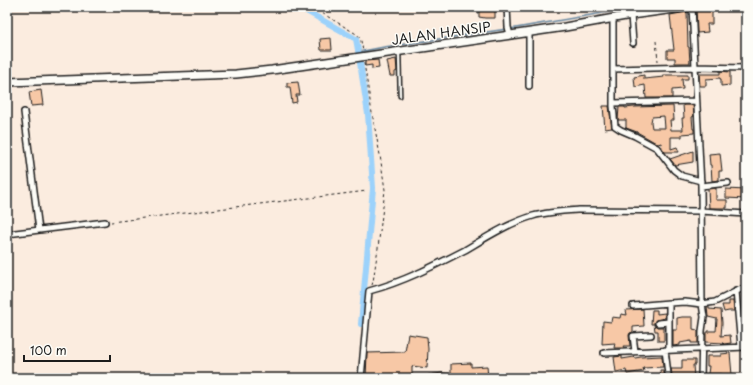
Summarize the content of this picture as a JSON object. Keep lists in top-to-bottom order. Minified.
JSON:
{"streets":{"street":["JALAN HANSIP"]},"scale_bar":"100 m"}
